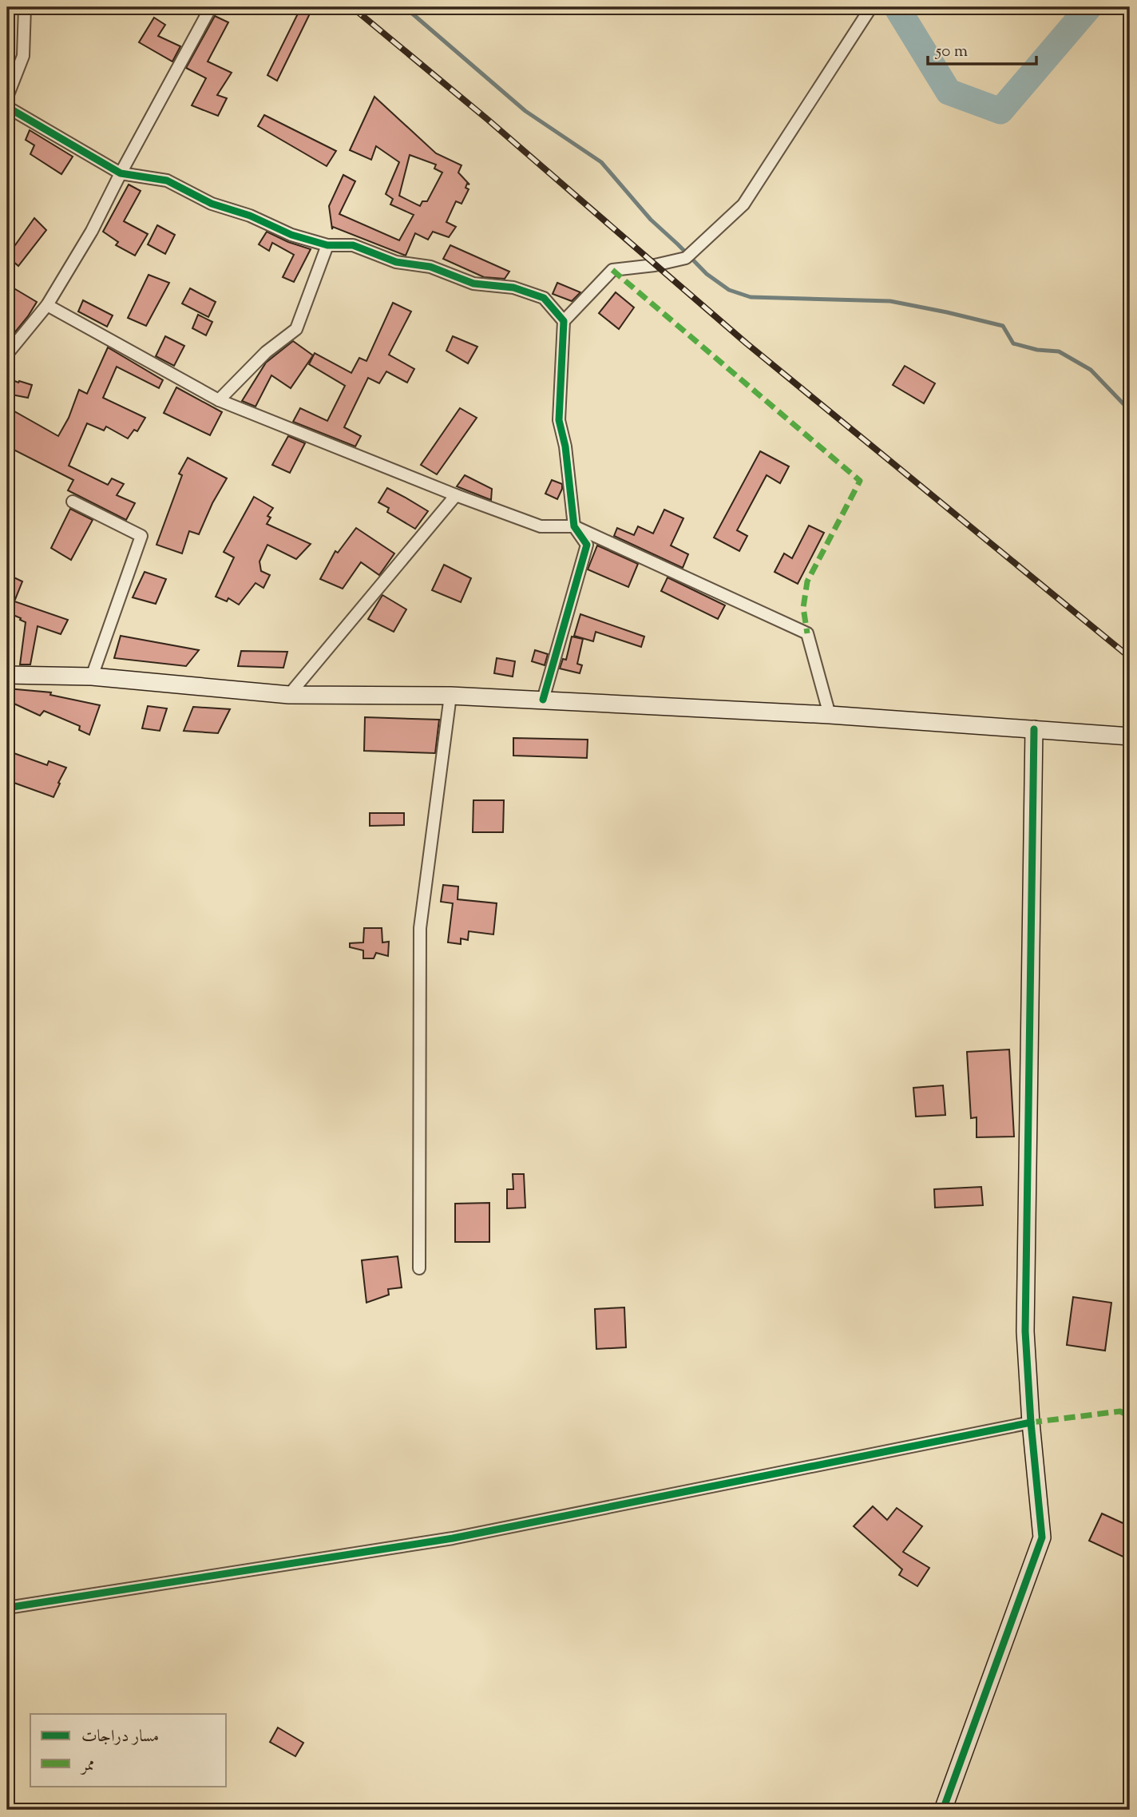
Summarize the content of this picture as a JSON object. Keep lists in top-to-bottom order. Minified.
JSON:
{"legend":["مسار دراجات","ممر"],"scale_bar":"50 m"}
